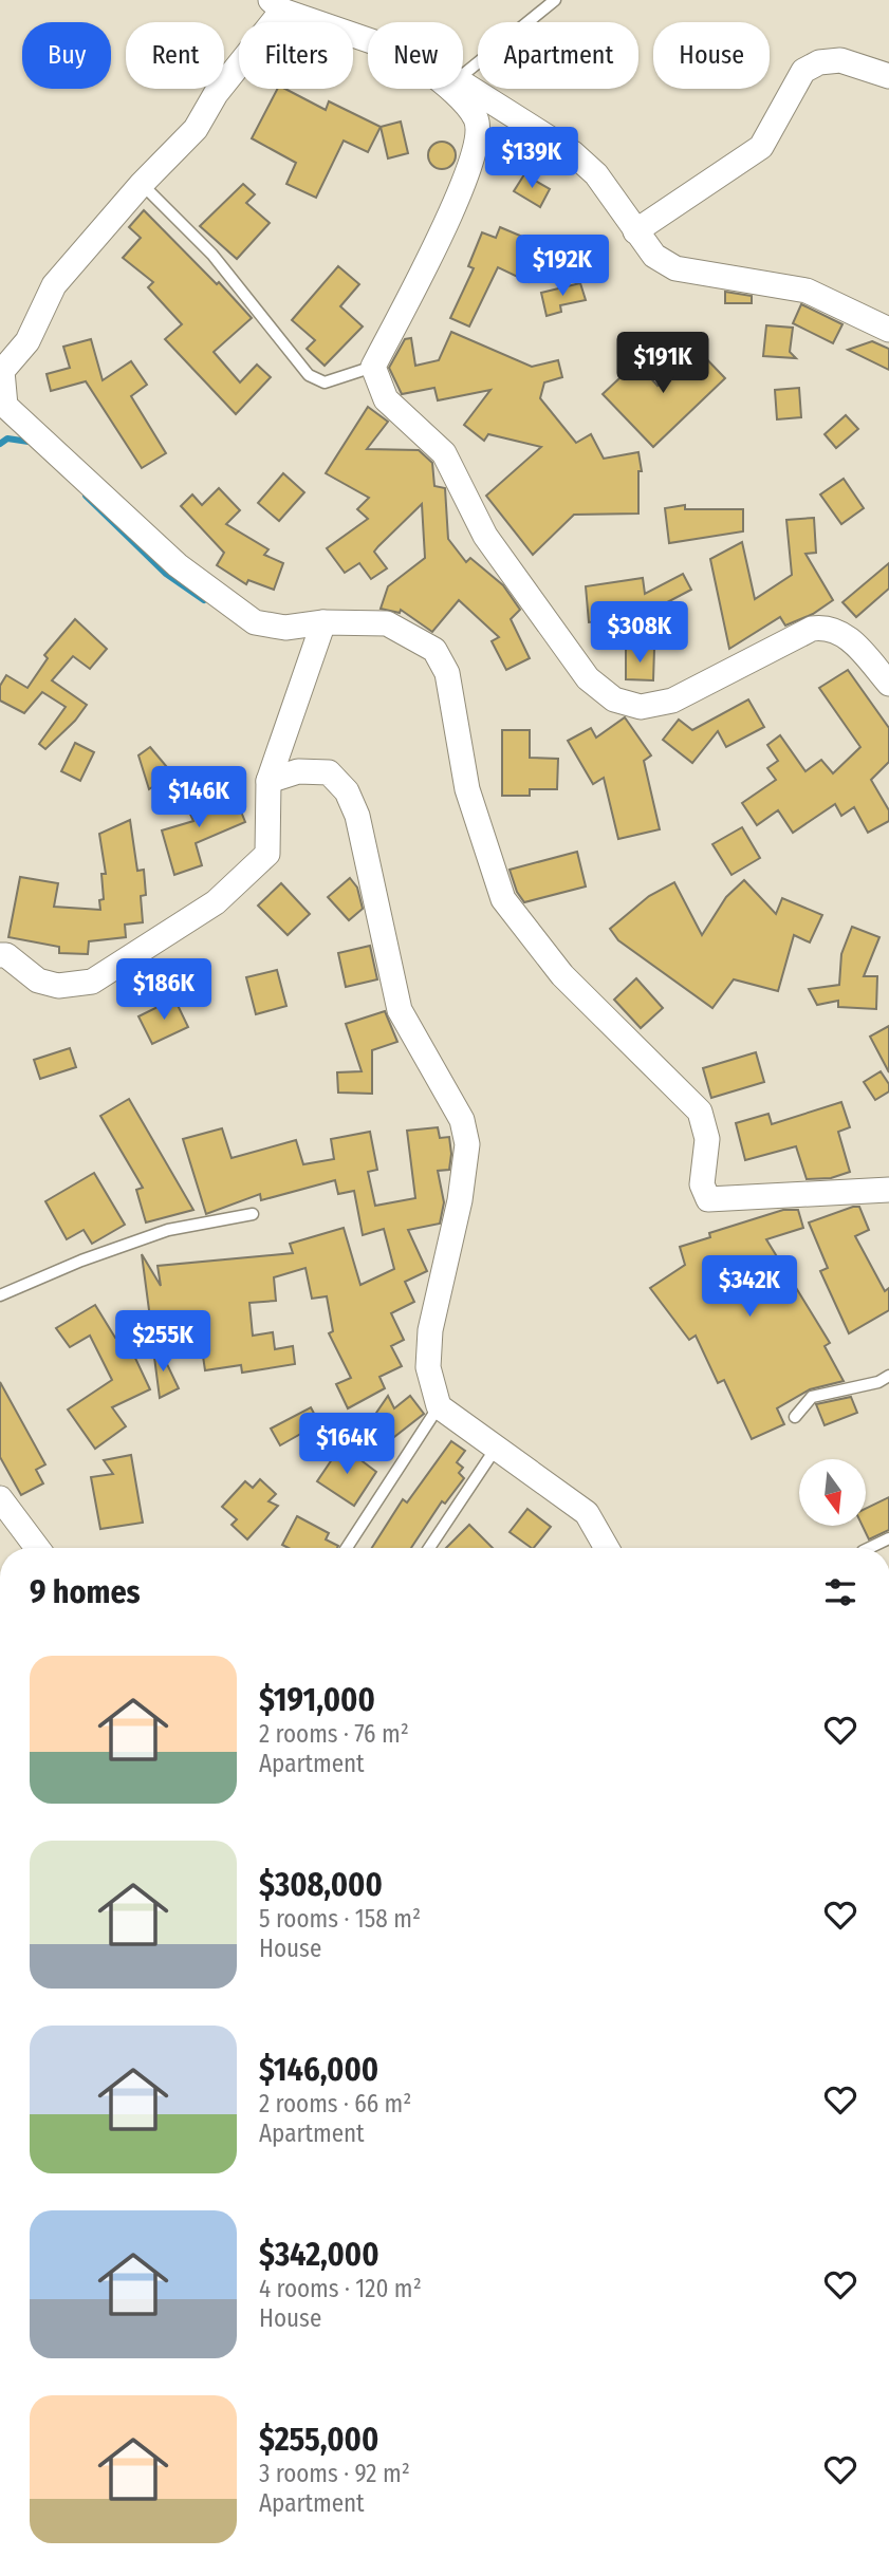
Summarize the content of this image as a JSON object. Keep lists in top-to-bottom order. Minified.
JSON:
{"north":"bottom","page":{"chip":["Buy","Rent","Filters","New","Apartment","House"],"price":["$139K","$192K","$191K","$308K","$146K","$186K","$342K","$255K","$164K"],"heading":"9 homes","list":[{"name":"$191,000","note":"2 rooms · 76 m² · Apartment"},{"name":"$308,000","note":"5 rooms · 158 m² · House"},{"name":"$146,000","note":"2 rooms · 66 m² · Apartment"},{"name":"$342,000","note":"4 rooms · 120 m² · House"},{"name":"$255,000","note":"3 rooms · 92 m² · Apartment"}]}}
